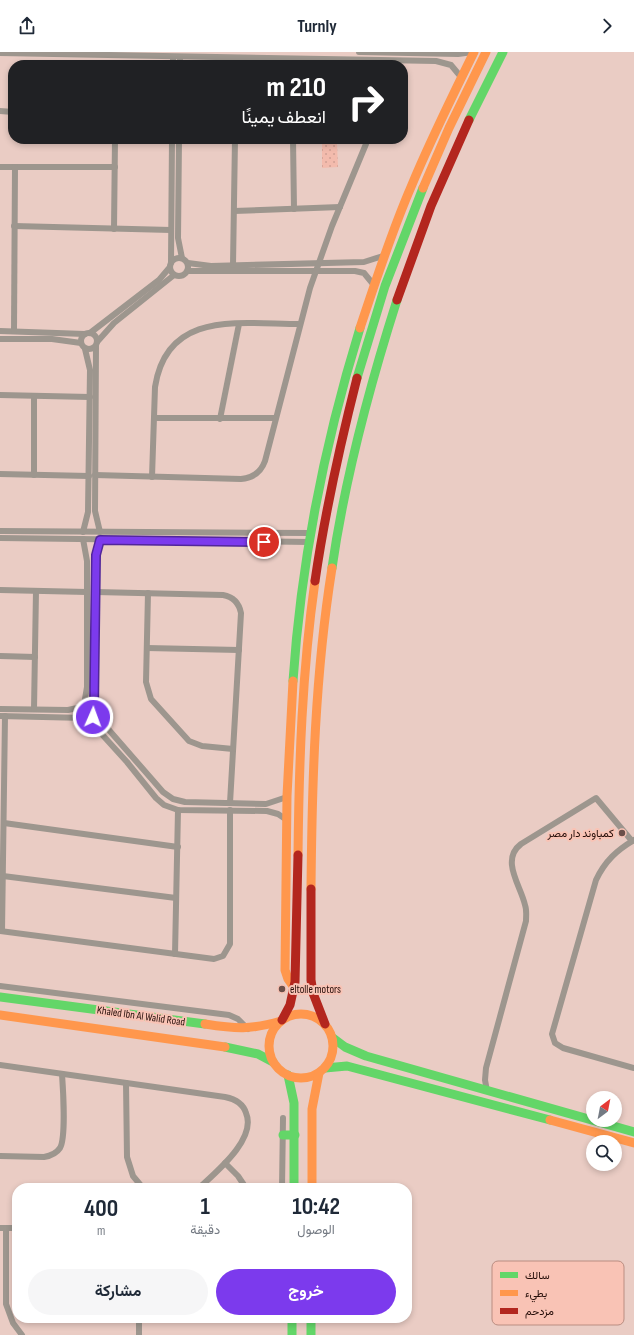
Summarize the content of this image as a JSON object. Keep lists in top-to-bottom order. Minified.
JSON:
{"streets":{"main road":["Khaled Ibn Al Walid Road"]},"places":["كمباوند دار مصر","eltolle motors"],"legend":["سالك","بطيء","مزدحم"],"north":"top right","page":{"header":"Turnly","turn":["210 m","انعطف يمينًا"],"eta":["10:42","الوصول","1","دقيقة","400","m"],"buttons":["خروج","مشاركة"]}}
